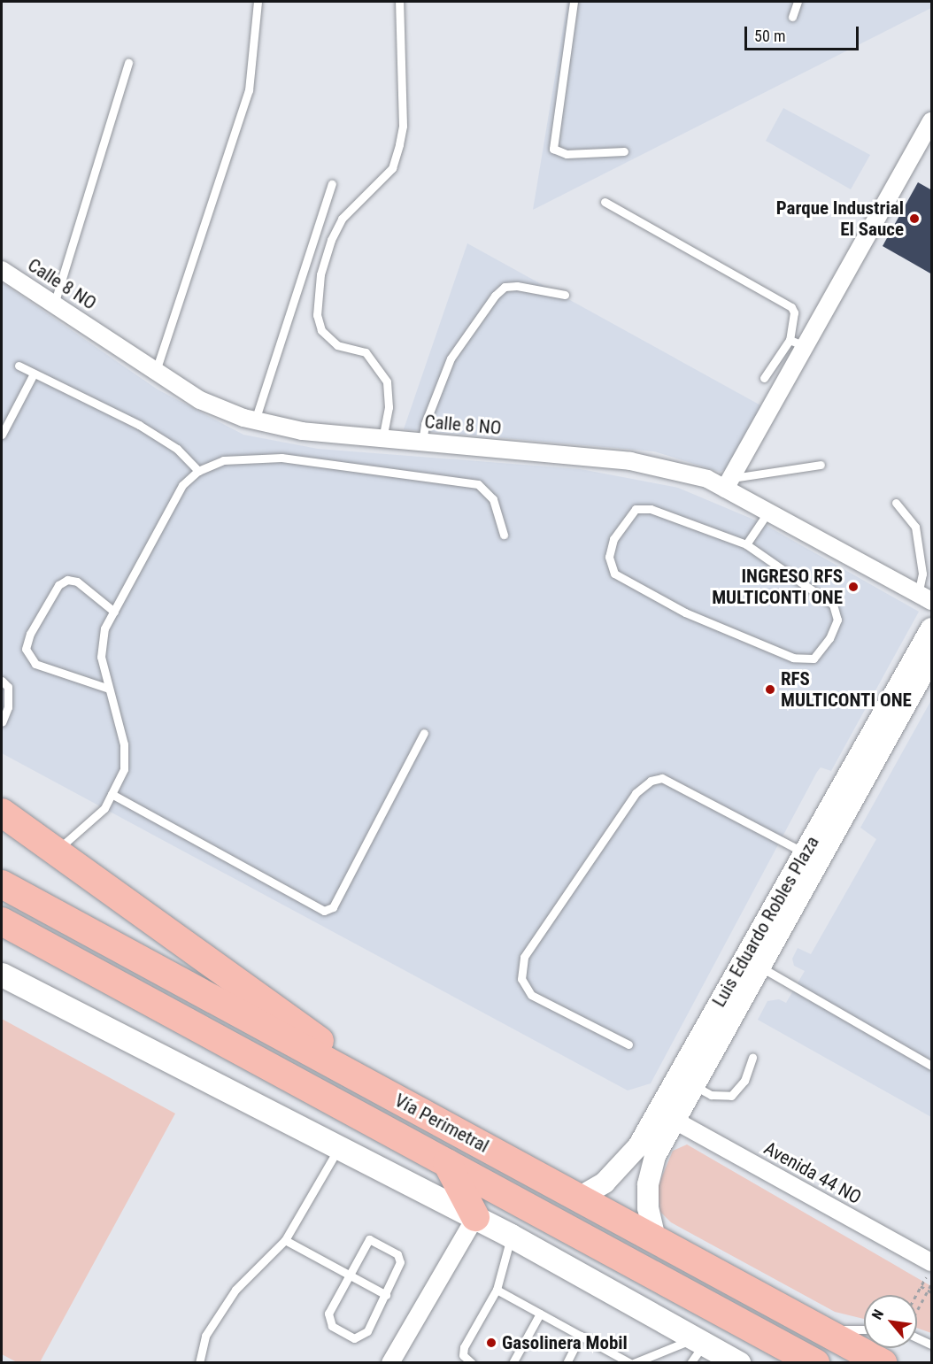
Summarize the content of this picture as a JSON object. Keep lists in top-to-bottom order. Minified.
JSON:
{"streets":{"highway":["Vía Perimetral"],"street":["Calle 8 NO","Luis Eduardo Robles Plaza","Avenida 44 NO"]},"crossings":[["Luis Eduardo Robles Plaza","Vía Perimetral"],["Luis Eduardo Robles Plaza","Avenida 44 NO"]],"places":["Parque Industrial El Sauce","INGRESO RFS MULTICONTI ONE","RFS MULTICONTI ONE","Gasolinera Mobil"],"scale_bar":"50 m","north":"top left"}
